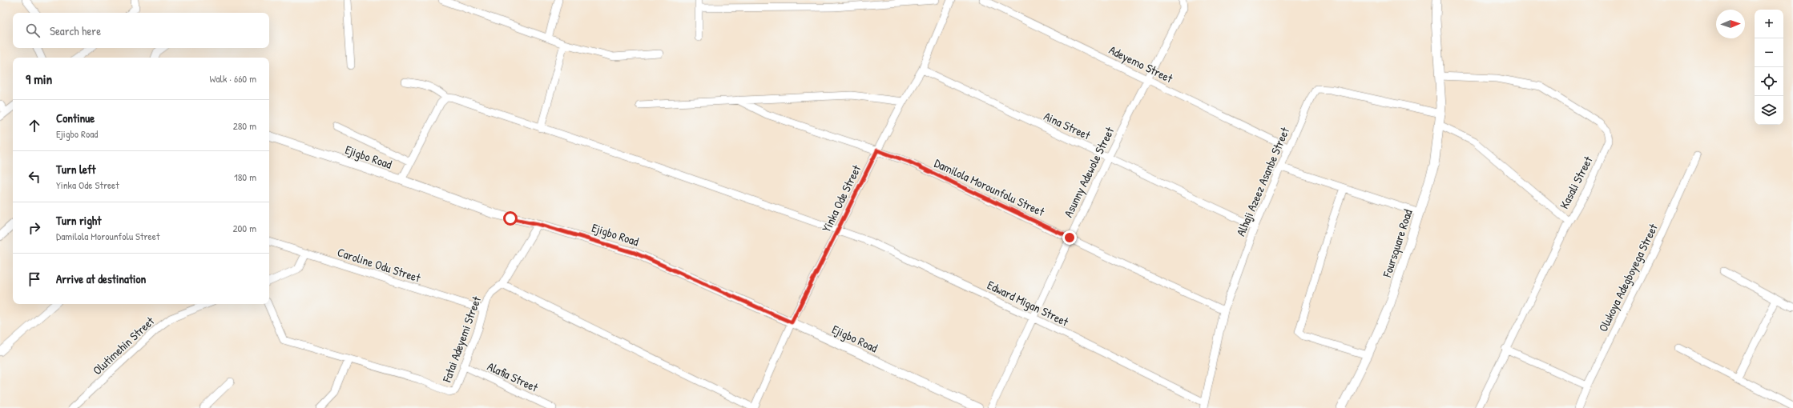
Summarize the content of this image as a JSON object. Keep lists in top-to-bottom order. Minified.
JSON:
{"streets":{"street":["Adeyemo Street","Aina Street","Ejigbo Road","Asunny Adewole Street","Alhaji Azeez Asanbe Street","Kasali Street","Damilola Morounfolu Street","Yinka Ode Street","Foursquare Road","Caroline Odu Street","Olukoya Adegboyega Street","Edward Migan Street","Fatai Adeyemi Street","Olutimehin Street","Alafia Street"]},"crossings":[["Adeyemo Street","Asunny Adewole Street"],["Adeyemo Street","Alhaji Azeez Asanbe Street"],["Aina Street","Asunny Adewole Street"],["Aina Street","Alhaji Azeez Asanbe Street"],["Aina Street","Yinka Ode Street"],["Ejigbo Road","Yinka Ode Street"],["Ejigbo Road","Fatai Adeyemi Street"],["Asunny Adewole Street","Damilola Morounfolu Street"],["Asunny Adewole Street","Edward Migan Street"],["Alhaji Azeez Asanbe Street","Damilola Morounfolu Street"],["Alhaji Azeez Asanbe Street","Foursquare Road"],["Alhaji Azeez Asanbe Street","Edward Migan Street"],["Kasali Street","Foursquare Road"],["Damilola Morounfolu Street","Yinka Ode Street"],["Yinka Ode Street","Edward Migan Street"],["Caroline Odu Street","Fatai Adeyemi Street"],["Fatai Adeyemi Street","Alafia Street"]],"north":"right","page":{"map_buttons":["+","−"],"search":"Search here","heading":["9 min","Walk · 660 m"],"list":[["Continue","Ejigbo Road","280 m"],["Turn left","Yinka Ode Street","180 m"],["Turn right","Damilola Morounfolu Street","200 m"],"Arrive at destination"]}}
